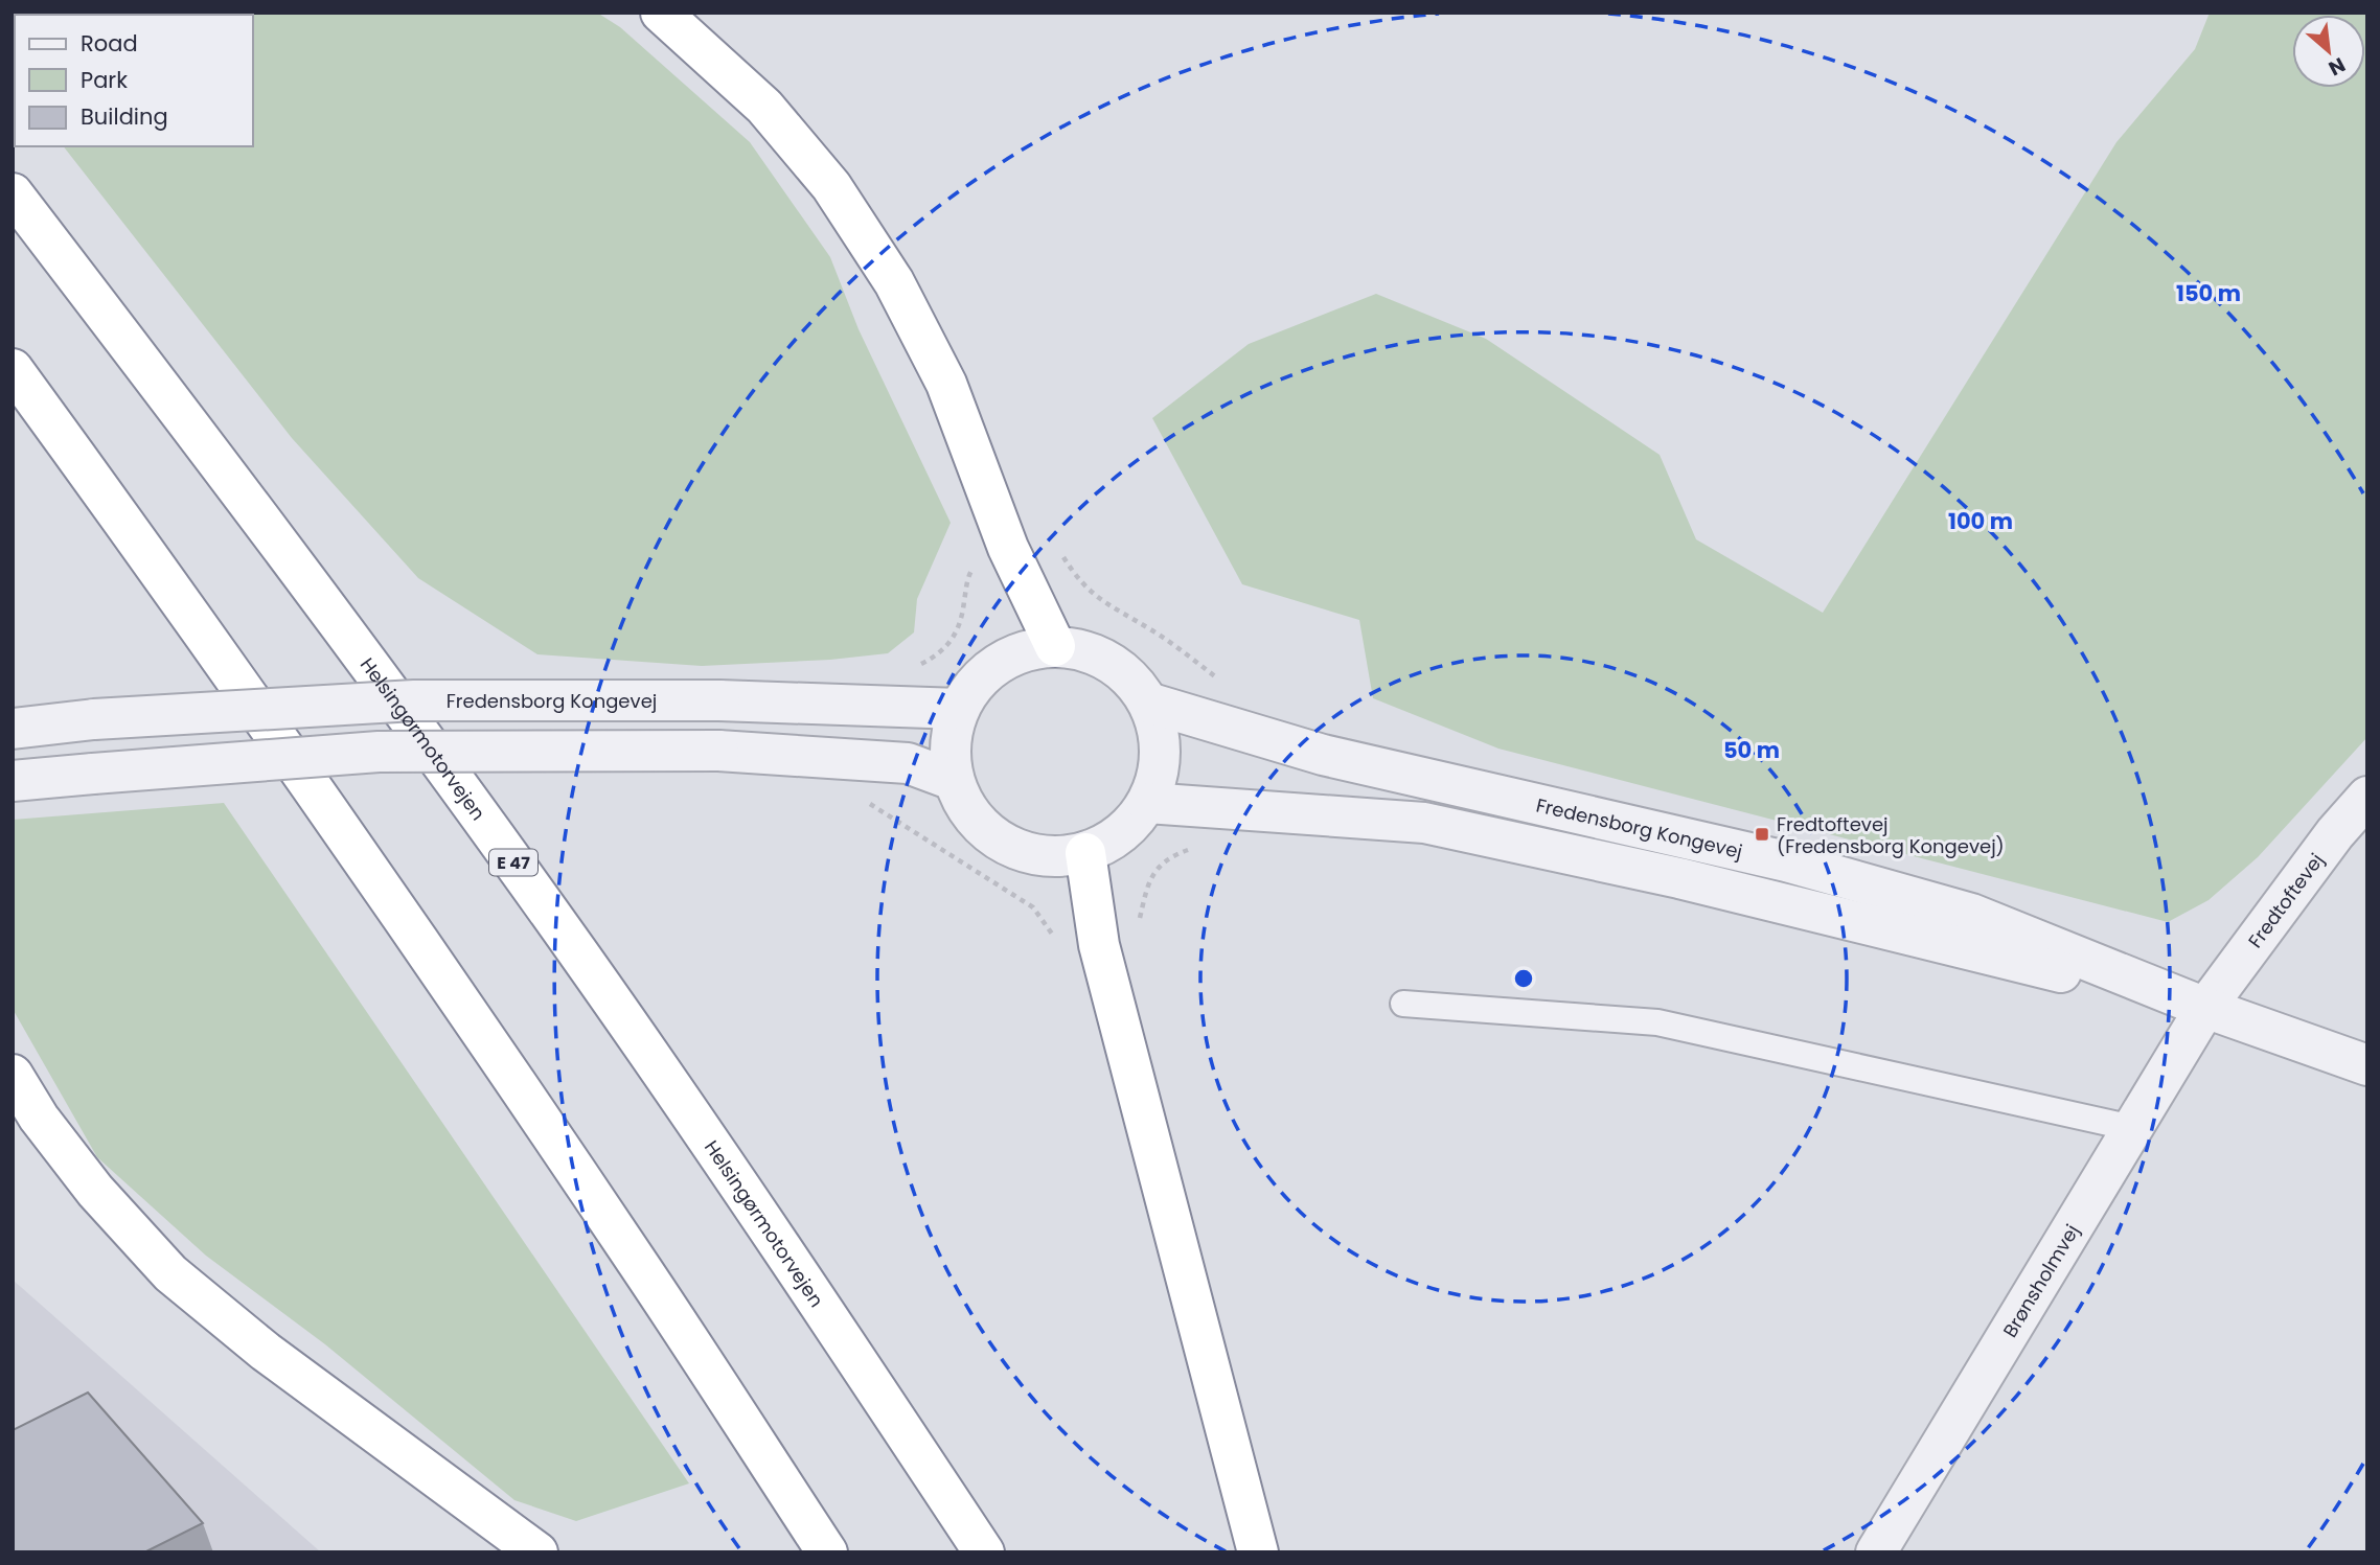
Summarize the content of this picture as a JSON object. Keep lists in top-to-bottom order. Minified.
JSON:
{"streets":{"highway":["Helsingørmotorvejen","E 47"],"street":["Fredensborg Kongevej","Fredtoftevej","Brønsholmvej"]},"crossings":[["Fredensborg Kongevej","Fredtoftevej"],["Fredensborg Kongevej","Brønsholmvej"],["Fredtoftevej","Brønsholmvej"]],"places":{"transit":["Fredtoftevej (Fredensborg Kongevej)"]},"legend":["Road","Park","Building"],"north":"bottom right","rings":["150 m","100 m","50 m"]}
